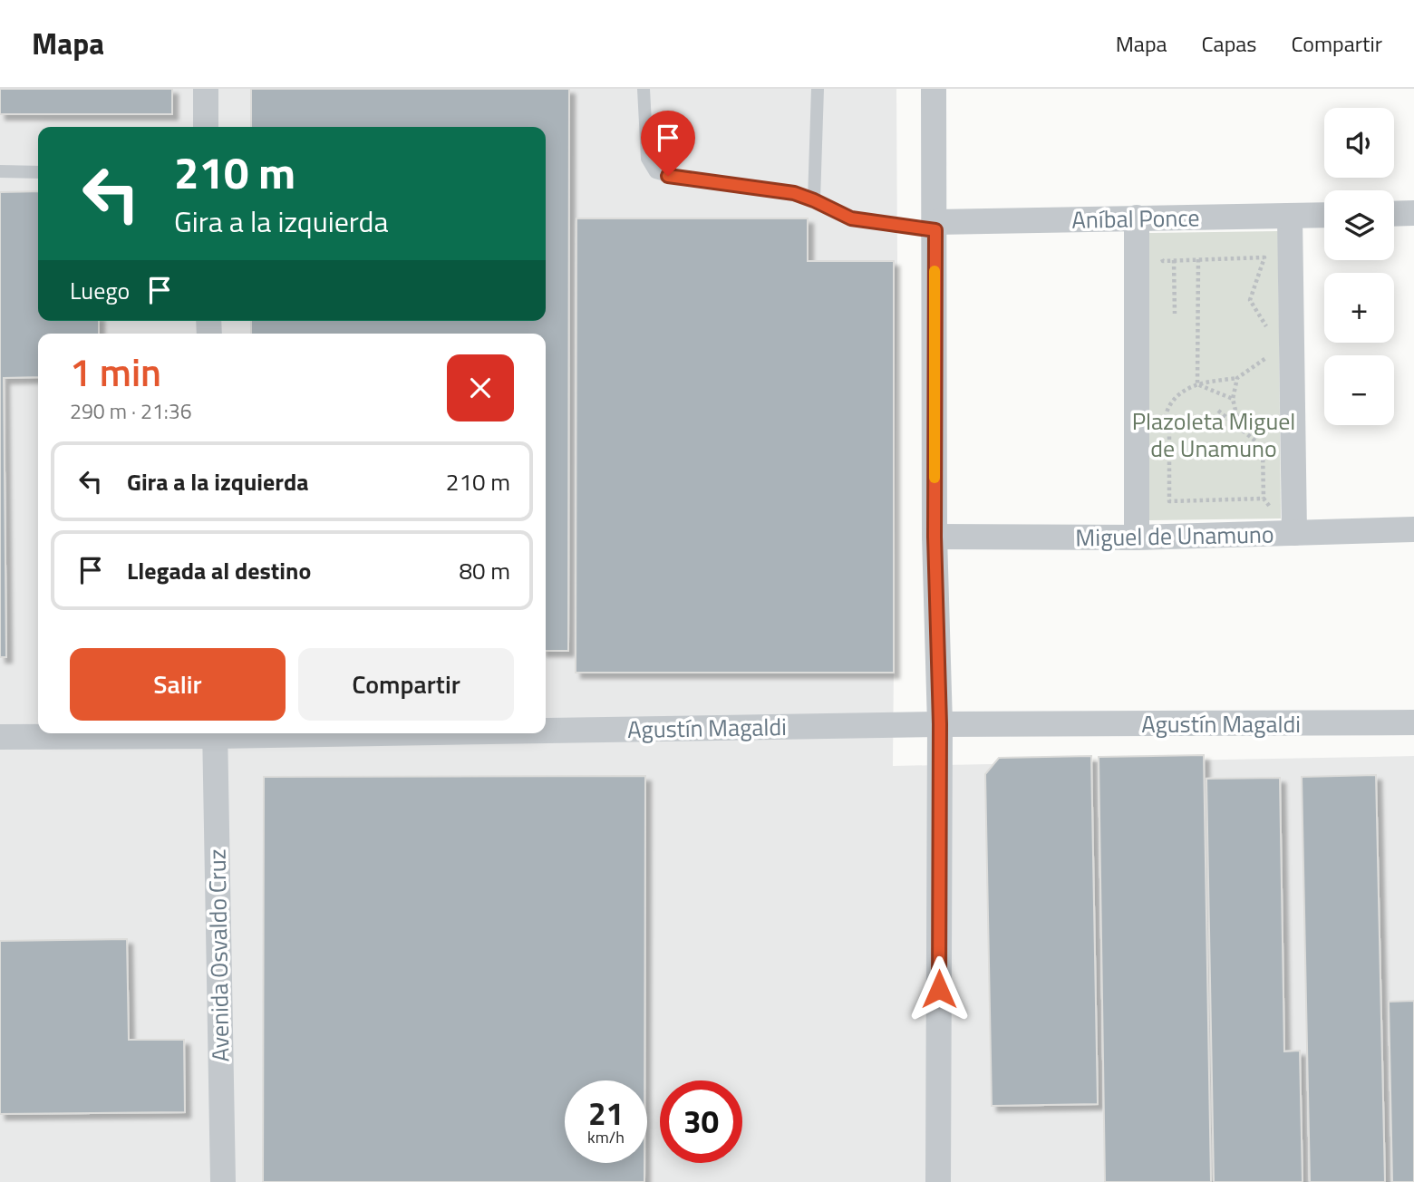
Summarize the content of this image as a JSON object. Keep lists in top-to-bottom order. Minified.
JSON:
{"streets":{"street":["Aníbal Ponce","Miguel de Unamuno","Agustín Magaldi","Avenida Osvaldo Cruz"]},"parks":["Plazoleta Miguel de Unamuno"],"page":{"header":"Mapa","nav":["Mapa","Capas","Compartir"],"map_buttons":["+","−"],"turn":["210 m","Gira a la izquierda"],"then":"Luego","heading":["1 min","290 m · 21:36"],"list":[{"name":"Gira a la izquierda","value":"210 m"},{"name":"Llegada al destino","value":"80 m"}],"buttons":["Salir","Compartir"],"speed":"21 km/h","limit":"30"}}
